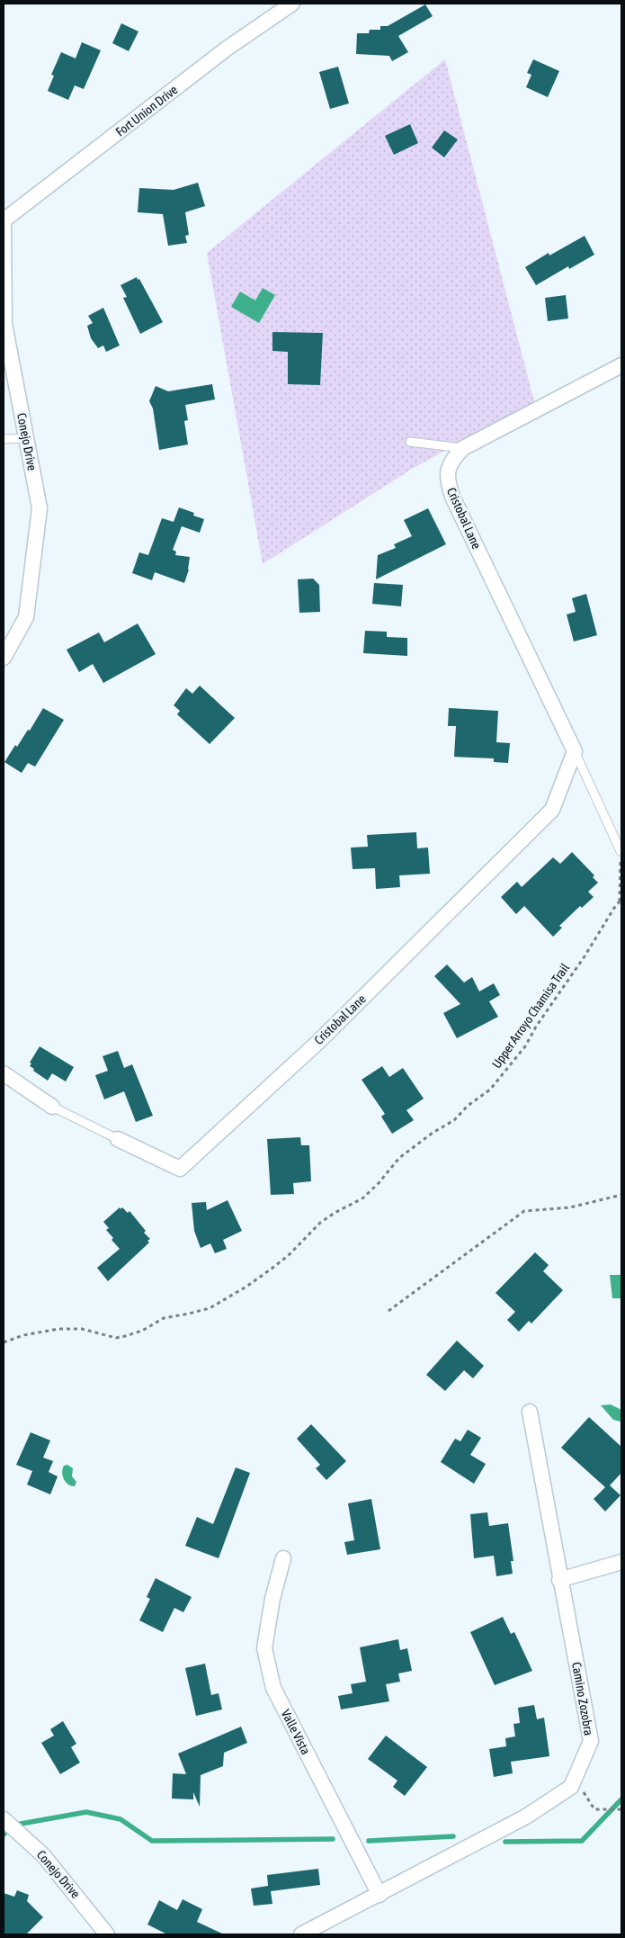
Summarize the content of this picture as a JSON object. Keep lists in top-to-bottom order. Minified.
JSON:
{"streets":{"street":["Fort Union Drive","Conejo Drive","Cristobal Lane","Camino Zozobra","Valle Vista"],"path":["Upper Arroyo Chamisa Trail"]},"crossings":[["Fort Union Drive","Conejo Drive"],["Camino Zozobra","Valle Vista"]]}
